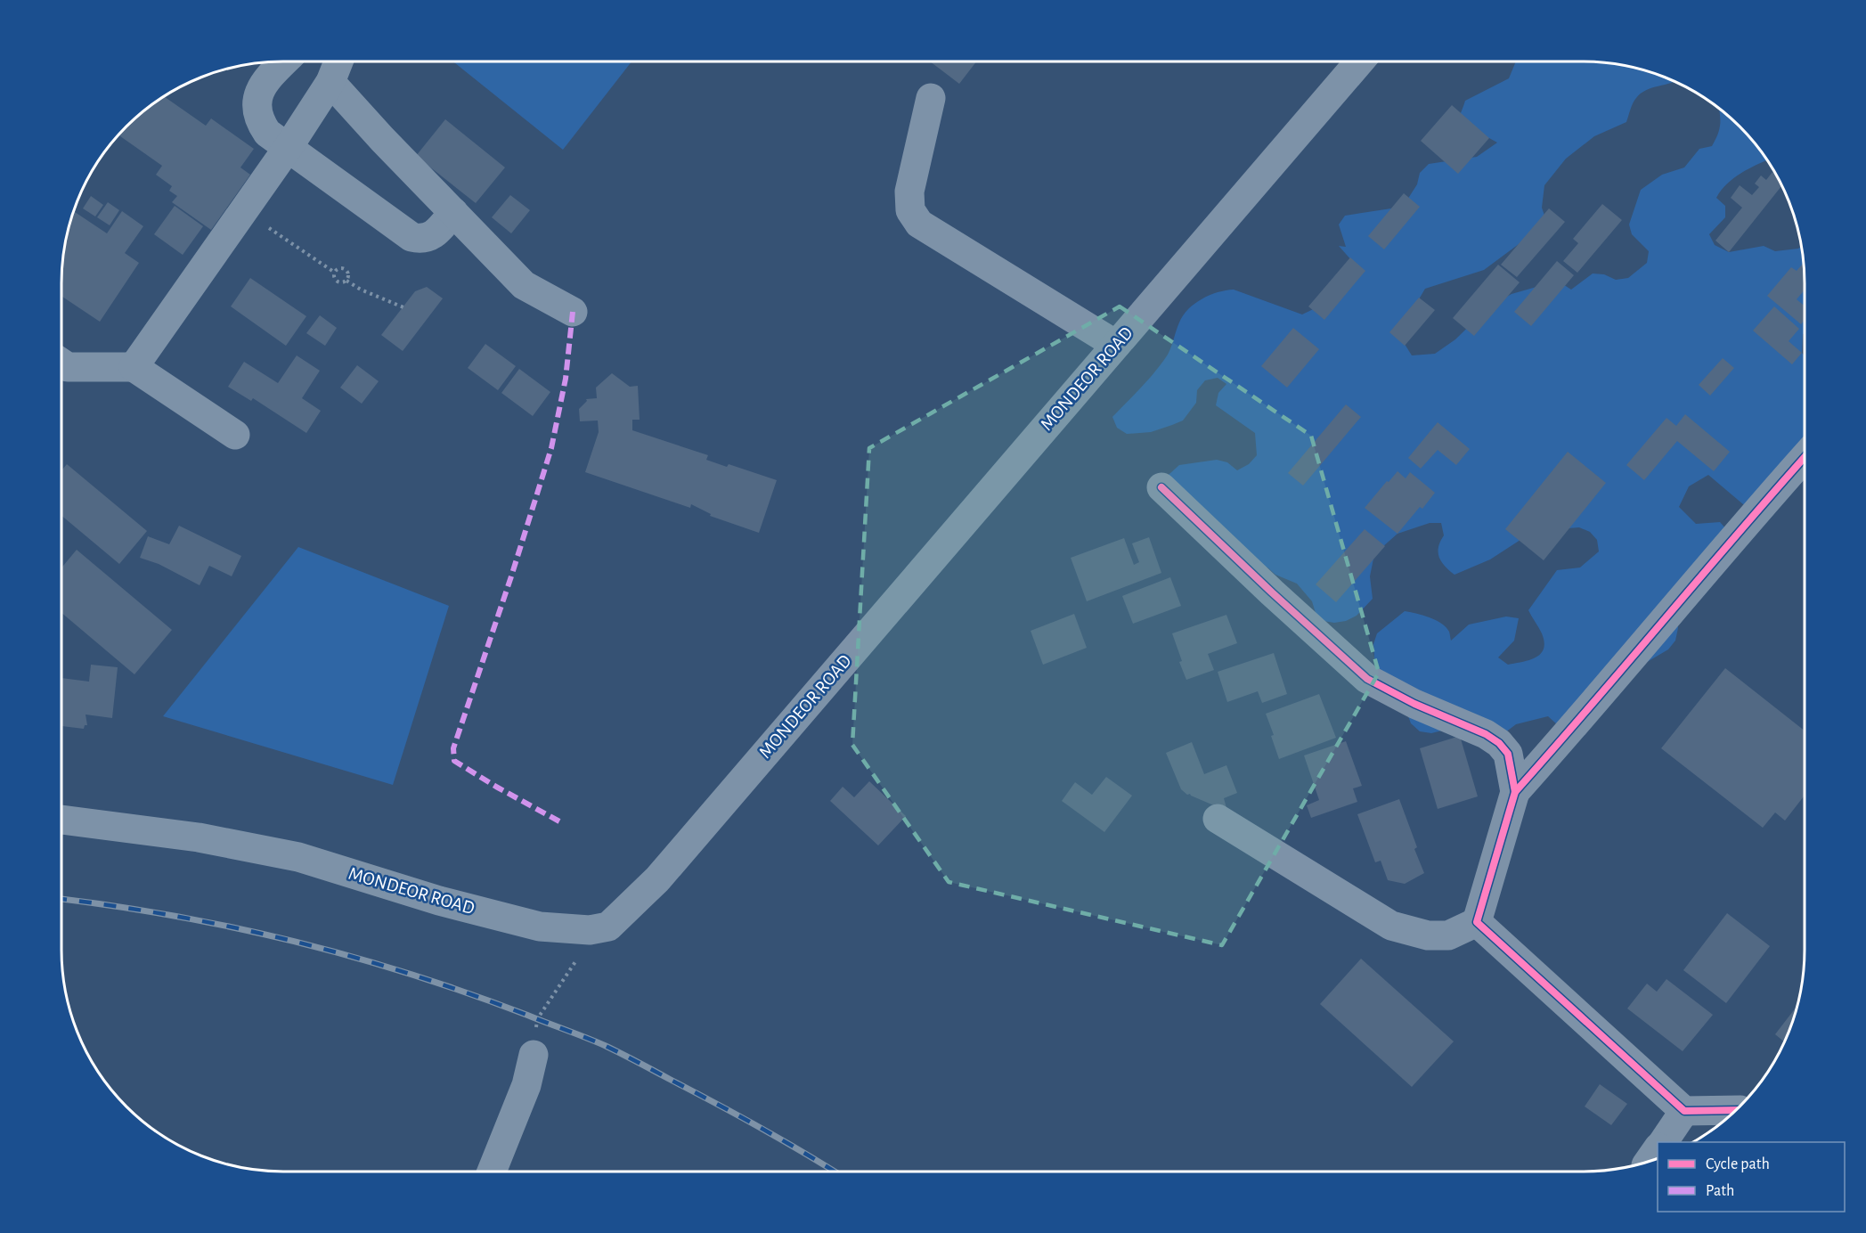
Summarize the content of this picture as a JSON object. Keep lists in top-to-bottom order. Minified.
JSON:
{"streets":{"street":["MONDEOR ROAD"]},"legend":["Cycle path","Path"]}
